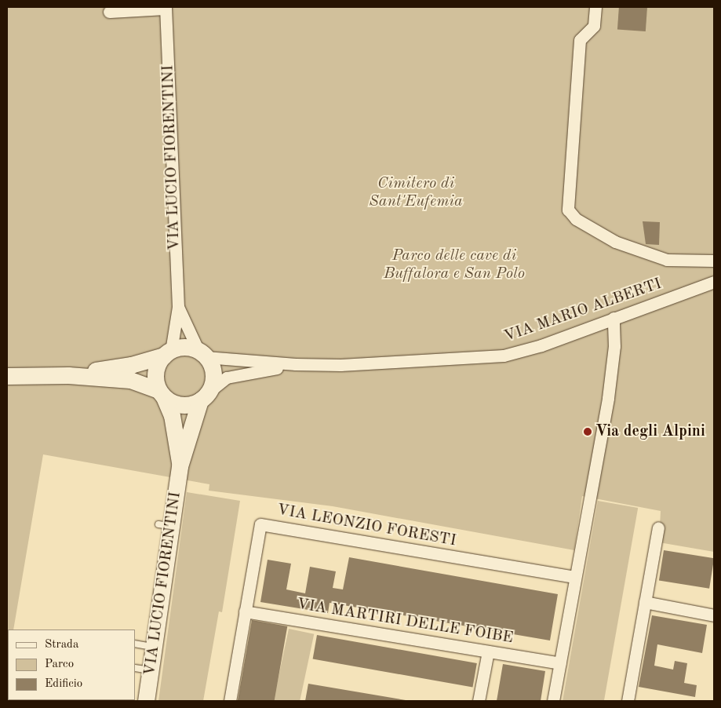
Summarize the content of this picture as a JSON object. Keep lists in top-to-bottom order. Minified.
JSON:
{"streets":{"street":["VIA LUCIO FIORENTINI","VIA MARIO ALBERTI","VIA LEONZIO FORESTI","VIA MARTIRI DELLE FOIBE"]},"crossings":[["VIA LUCIO FIORENTINI","VIA MARIO ALBERTI"],["VIA LEONZIO FORESTI","VIA MARTIRI DELLE FOIBE"]],"parks":["Cimitero di Sant'Eufemia","Parco delle cave di Buffalora e San Polo"],"places":["Via degli Alpini"],"legend":["Strada","Parco","Edificio"]}
